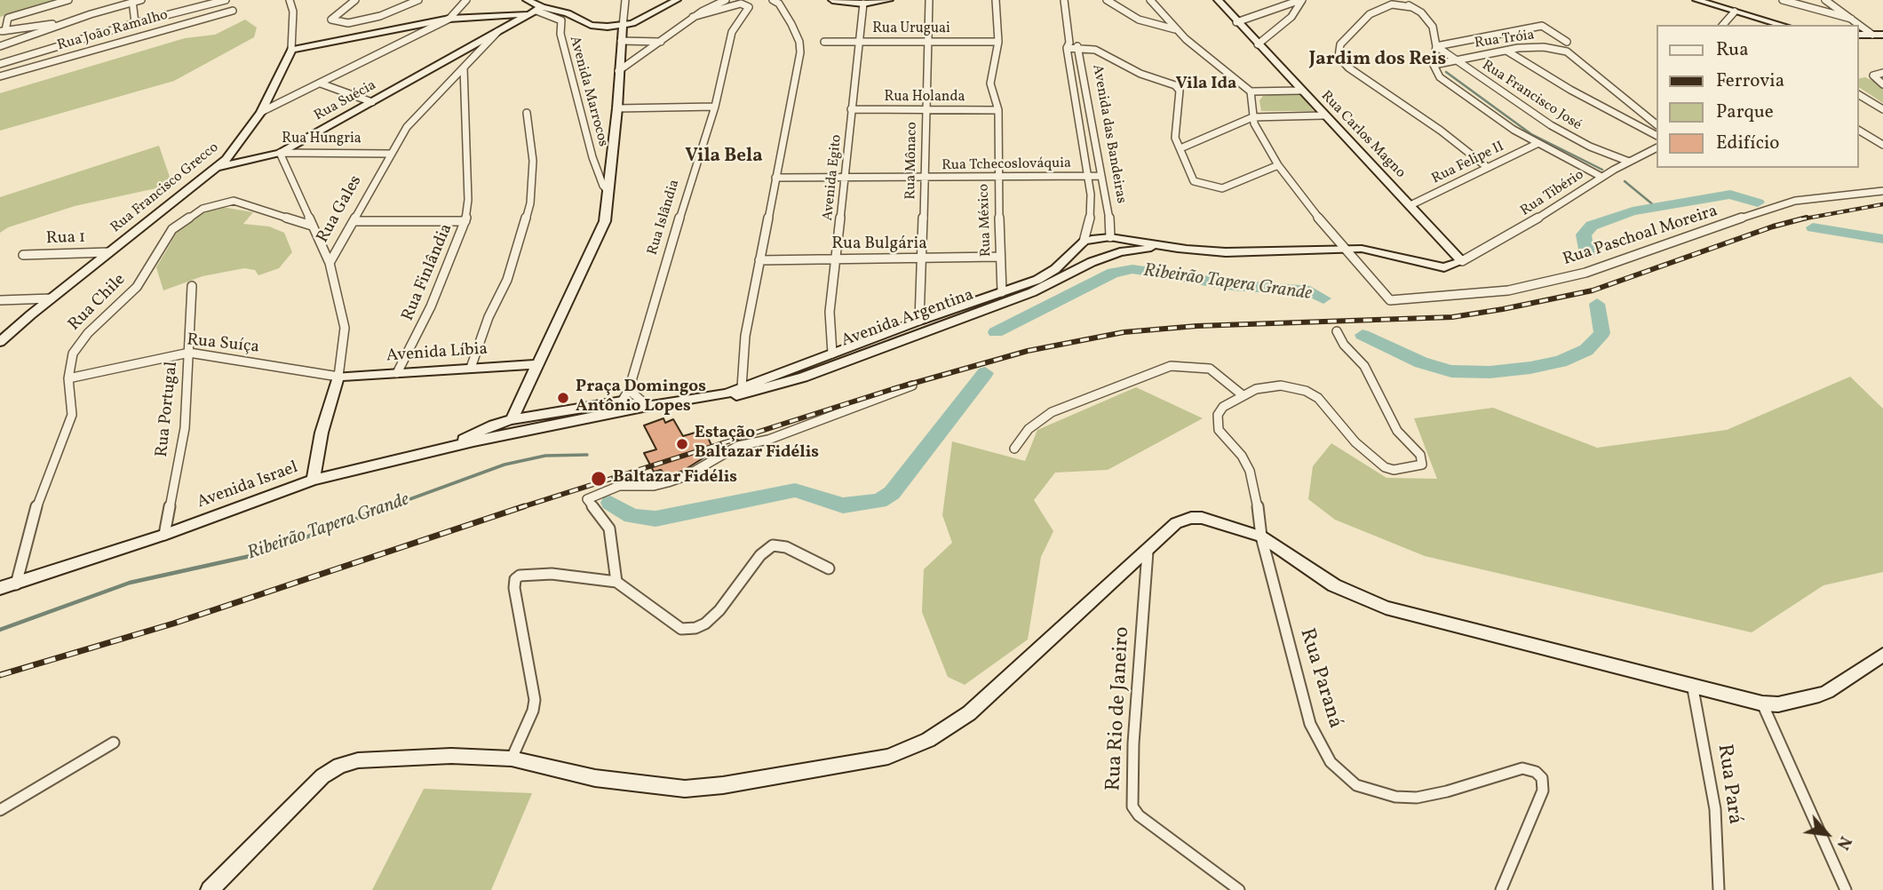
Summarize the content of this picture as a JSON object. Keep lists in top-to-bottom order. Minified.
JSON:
{"streets":{"street":["Rua Uruguai","Rua João Ramalho","Rua Tróia","Avenida Marrocos","Rua Francisco José","Rua Holanda","Rua Suécia","Avenida das Bandeiras","Rua Carlos Magno","Rua Hungria","Rua Mônaco","Rua Felipe II","Rua Tchecoslováquia","Avenida Egito","Rua Francisco Grecco","Rua Tibério","Rua Gales","Rua Islândia","Rua México","Rua Paschoal Moreira","Rua 1","Rua Bulgária","Rua Finlândia","Rua Chile","Avenida Argentina","Rua Suíça","Avenida Líbia","Rua Portugal","Avenida Israel","Rua Paraná","Rua Rio de Janeiro","Rua Pará"]},"crossings":[["Rua Uruguai","Rua Mônaco"],["Rua Uruguai","Avenida Egito"],["Rua Uruguai","Rua México"],["Rua Tróia","Rua Francisco José"],["Avenida Marrocos","Rua Suécia"],["Rua Francisco José","Rua Tibério"],["Rua Holanda","Rua Mônaco"],["Rua Holanda","Avenida Egito"],["Rua Holanda","Rua México"],["Rua Suécia","Rua Hungria"],["Rua Suécia","Rua Gales"],["Avenida das Bandeiras","Rua Tchecoslováquia"],["Avenida das Bandeiras","Avenida Argentina"],["Rua Carlos Magno","Rua Felipe II"],["Rua Carlos Magno","Rua Tibério"],["Rua Hungria","Rua Francisco Grecco"],["Rua Hungria","Rua Gales"],["Rua Mônaco","Rua Tchecoslováquia"],["Rua Mônaco","Rua Bulgária"],["Rua Mônaco","Avenida Argentina"],["Rua Tchecoslováquia","Avenida Egito"],["Rua Tchecoslováquia","Rua México"],["Avenida Egito","Rua Bulgária"],["Avenida Egito","Avenida Argentina"],["Rua Francisco Grecco","Rua 1"],["Rua Gales","Rua Finlândia"],["Rua Gales","Rua Suíça"],["Rua Gales","Avenida Líbia"],["Rua Gales","Avenida Israel"],["Rua México","Rua Bulgária"],["Rua México","Avenida Argentina"],["Rua Finlândia","Avenida Líbia"],["Rua Chile","Rua Suíça"],["Rua Chile","Avenida Israel"],["Avenida Argentina","Avenida Israel"],["Rua Suíça","Avenida Líbia"],["Rua Suíça","Rua Portugal"],["Rua Portugal","Avenida Israel"]],"districts":["Jardim dos Reis","Vila Ida","Vila Bela"],"water":["Ribeirão Tapera Grande"],"places":["Praça Domingos Antônio Lopes","Estação Baltazar Fidélis","Baltazar Fidélis"],"legend":["Rua","Ferrovia","Parque","Edifício"],"north":"bottom right"}
